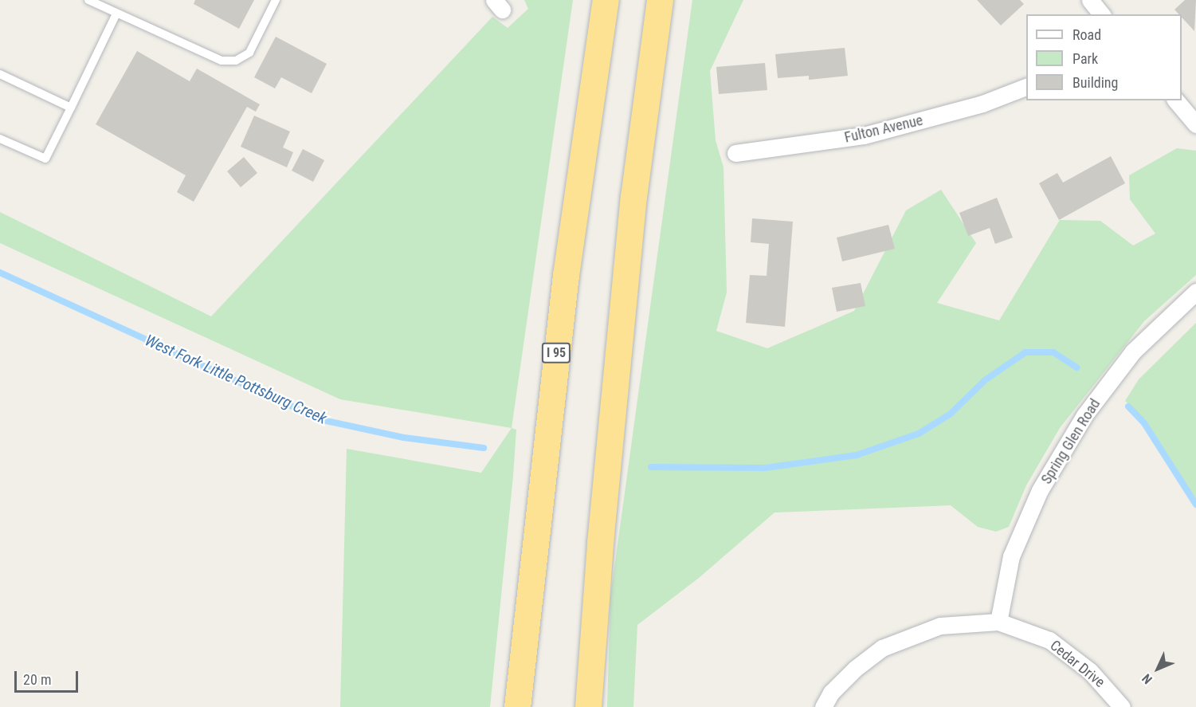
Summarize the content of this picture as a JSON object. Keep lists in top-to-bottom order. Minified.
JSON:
{"streets":{"highway":["I 95"],"street":["Fulton Avenue","Spring Glen Road","Cedar Drive"]},"crossings":[["Spring Glen Road","Cedar Drive"]],"water":["West Fork Little Pottsburg Creek"],"legend":["Road","Park","Building"],"scale_bar":"20 m","north":"bottom left"}
